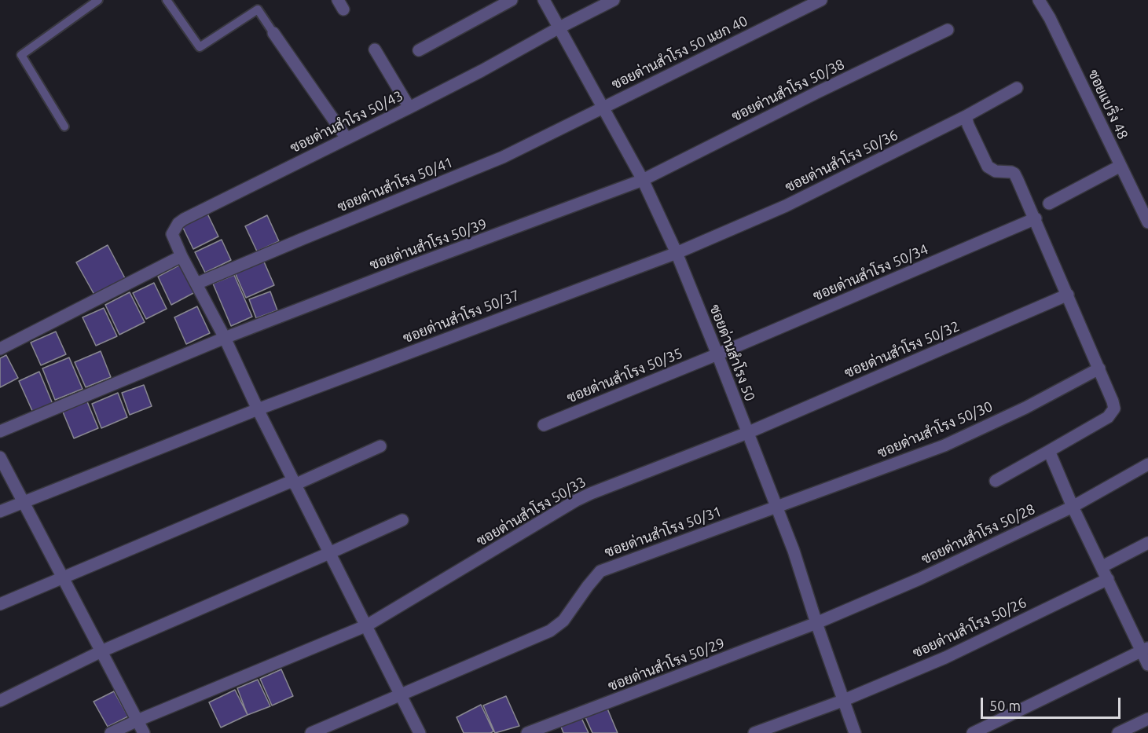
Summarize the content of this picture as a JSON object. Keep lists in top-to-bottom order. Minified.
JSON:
{"streets":{"street":["ซอยด่านสำโรง 50 แยก 40","ซอยด่านสำโรง 50/38","ซอยแบริ่ง 48","ซอยด่านสำโรง 50/43","ซอยด่านสำโรง 50/36","ซอยด่านสำโรง 50/41","ซอยด่านสำโรง 50/39","ซอยด่านสำโรง 50/34","ซอยด่านสำโรง 50/37","ซอยด่านสำโรง 50/32","ซอยด่านสำโรง 50","ซอยด่านสำโรง 50/35","ซอยด่านสำโรง 50/30","ซอยด่านสำโรง 50/33","ซอยด่านสำโรง 50/31","ซอยด่านสำโรง 50/28","ซอยด่านสำโรง 50/26","ซอยด่านสำโรง 50/29"]},"crossings":[["ซอยด่านสำโรง 50 แยก 40","ซอยด่านสำโรง 50/41"],["ซอยด่านสำโรง 50 แยก 40","ซอยด่านสำโรง 50"],["ซอยด่านสำโรง 50/38","ซอยด่านสำโรง 50/39"],["ซอยด่านสำโรง 50/38","ซอยด่านสำโรง 50"],["ซอยด่านสำโรง 50/43","ซอยด่านสำโรง 50/41"],["ซอยด่านสำโรง 50/43","ซอยด่านสำโรง 50/39"],["ซอยด่านสำโรง 50/43","ซอยด่านสำโรง 50/37"],["ซอยด่านสำโรง 50/43","ซอยด่านสำโรง 50"],["ซอยด่านสำโรง 50/43","ซอยด่านสำโรง 50/33"],["ซอยด่านสำโรง 50/43","ซอยด่านสำโรง 50/31"],["ซอยด่านสำโรง 50/36","ซอยด่านสำโรง 50/37"],["ซอยด่านสำโรง 50/36","ซอยด่านสำโรง 50"],["ซอยด่านสำโรง 50/41","ซอยด่านสำโรง 50"],["ซอยด่านสำโรง 50/39","ซอยด่านสำโรง 50"],["ซอยด่านสำโรง 50/34","ซอยด่านสำโรง 50"],["ซอยด่านสำโรง 50/34","ซอยด่านสำโรง 50/35"],["ซอยด่านสำโรง 50/37","ซอยด่านสำโรง 50"],["ซอยด่านสำโรง 50/32","ซอยด่านสำโรง 50"],["ซอยด่านสำโรง 50/32","ซอยด่านสำโรง 50/33"],["ซอยด่านสำโรง 50","ซอยด่านสำโรง 50/35"],["ซอยด่านสำโรง 50","ซอยด่านสำโรง 50/30"],["ซอยด่านสำโรง 50","ซอยด่านสำโรง 50/33"],["ซอยด่านสำโรง 50","ซอยด่านสำโรง 50/31"],["ซอยด่านสำโรง 50","ซอยด่านสำโรง 50/28"],["ซอยด่านสำโรง 50","ซอยด่านสำโรง 50/26"],["ซอยด่านสำโรง 50","ซอยด่านสำโรง 50/29"],["ซอยด่านสำโรง 50/30","ซอยด่านสำโรง 50/31"],["ซอยด่านสำโรง 50/28","ซอยด่านสำโรง 50/29"]],"scale_bar":"50 m"}
